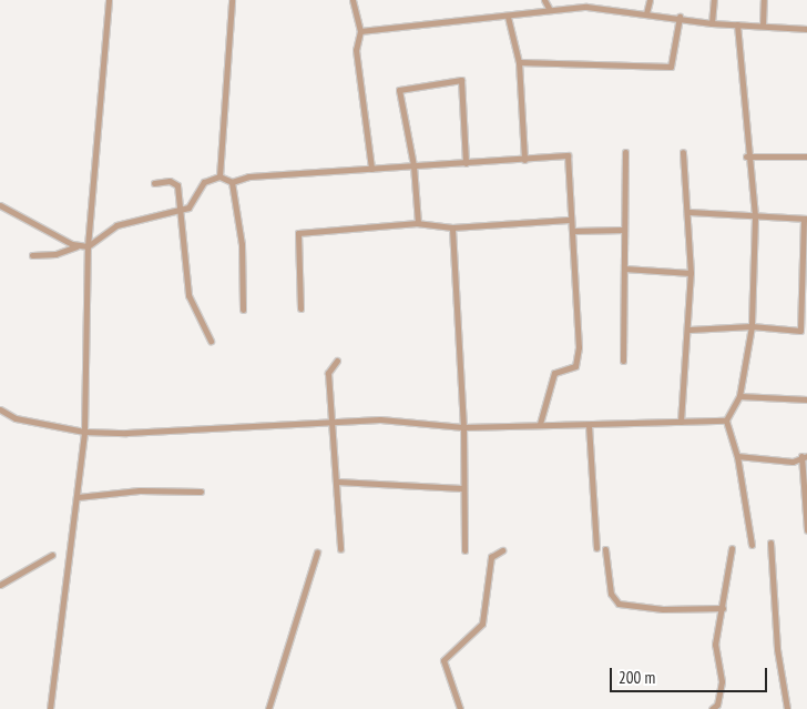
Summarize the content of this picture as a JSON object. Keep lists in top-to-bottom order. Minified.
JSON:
{"scale_bar":"200 m"}
